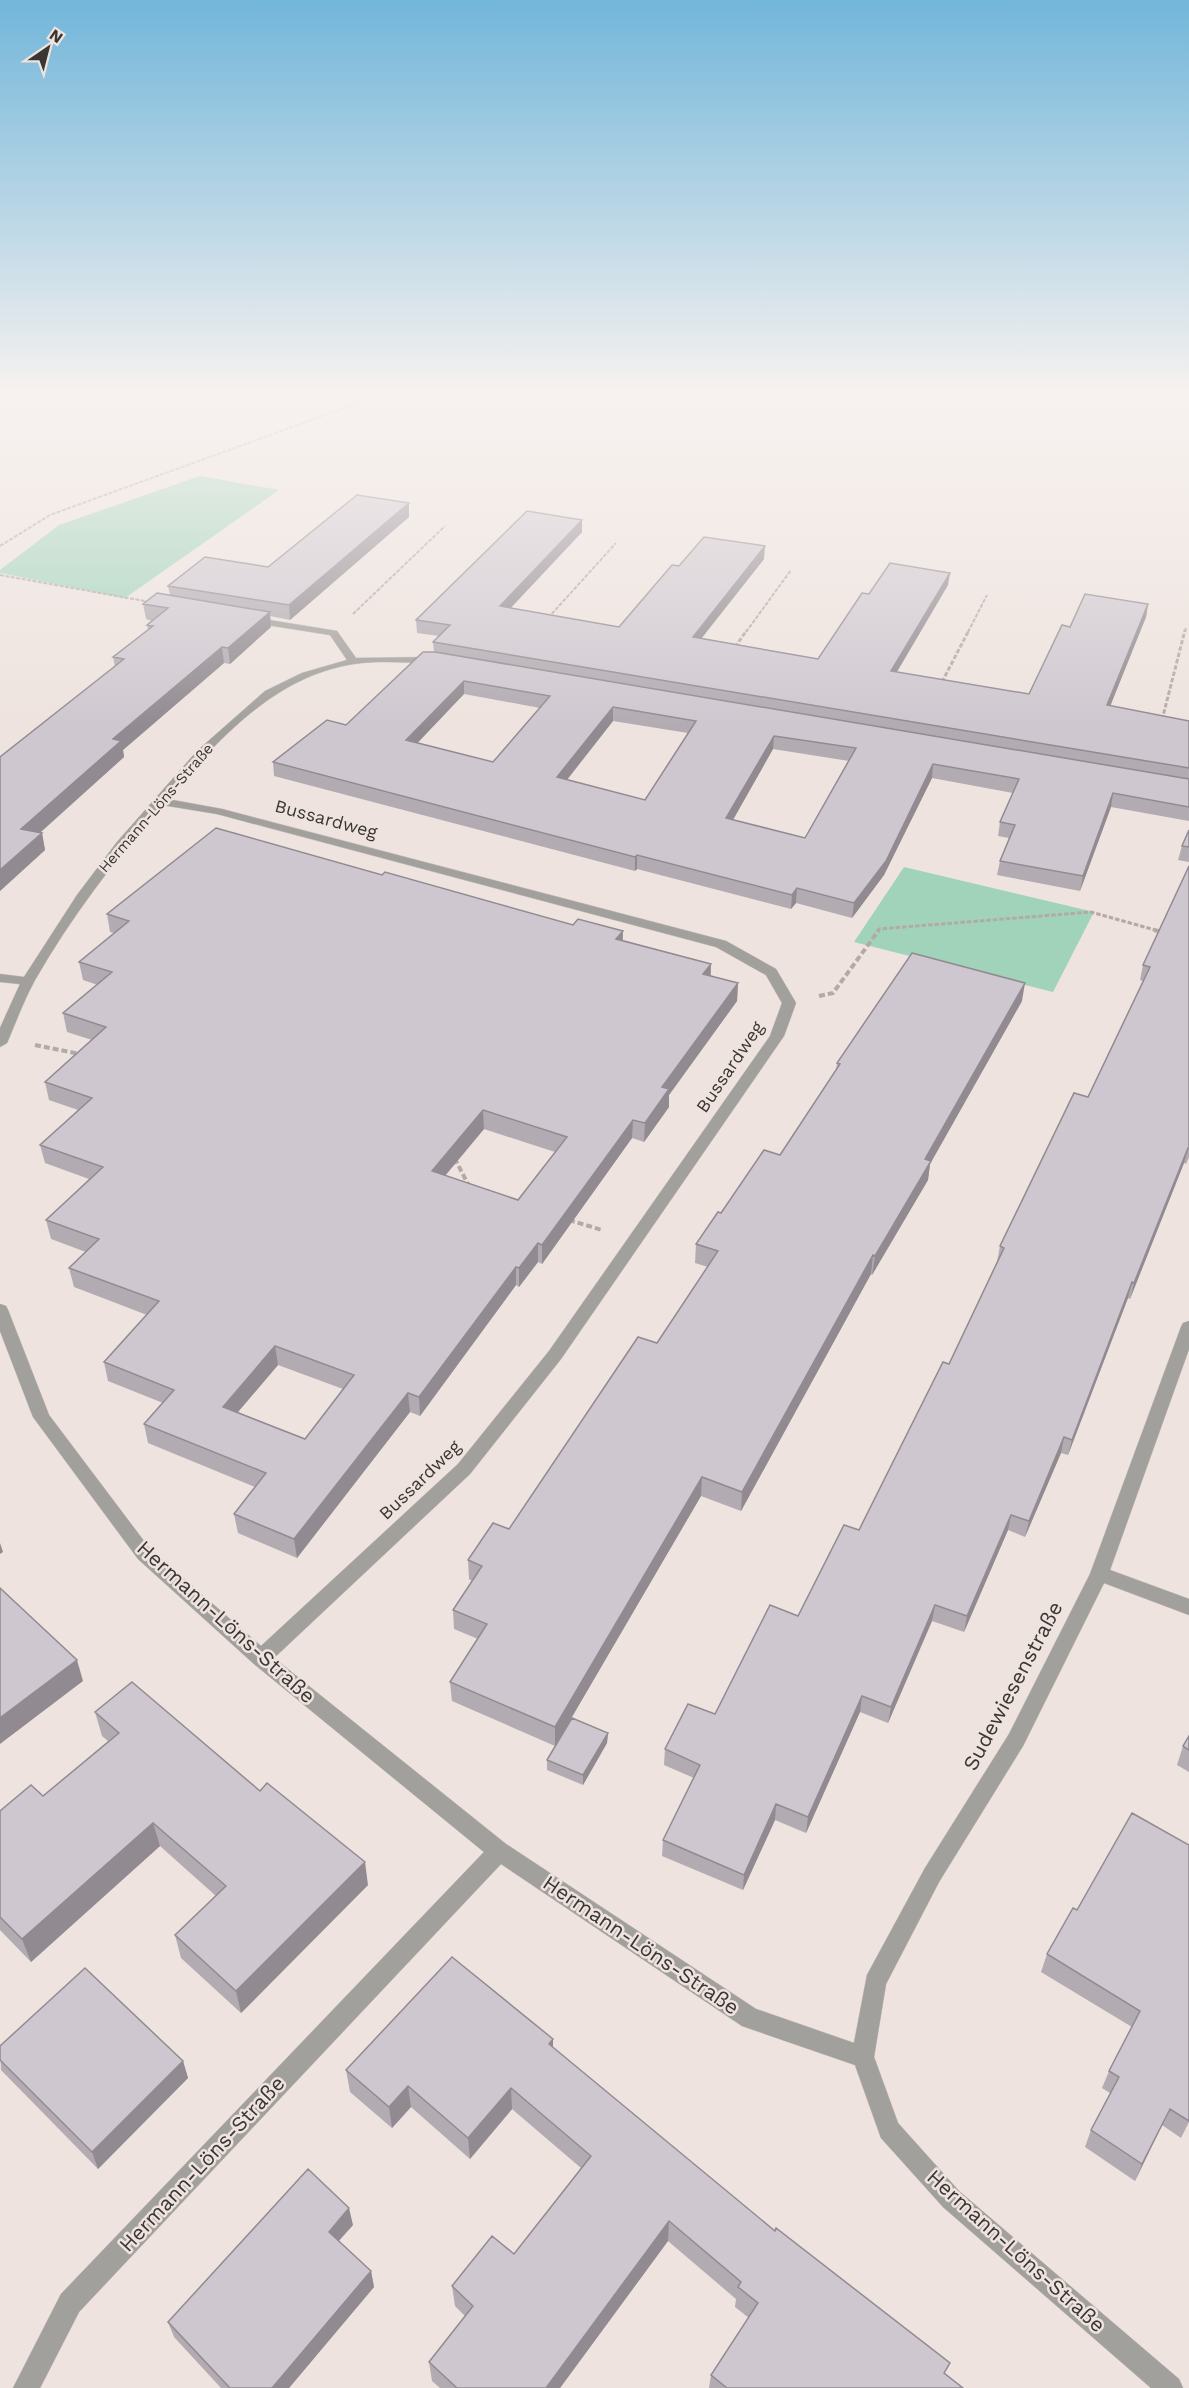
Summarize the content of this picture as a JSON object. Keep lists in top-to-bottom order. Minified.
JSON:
{"streets":{"street":["Hermann-Löns-Straße","Bussardweg","Sudewiesenstraße"]},"crossings":[["Hermann-Löns-Straße","Bussardweg"],["Hermann-Löns-Straße","Sudewiesenstraße"]],"north":"top right"}
